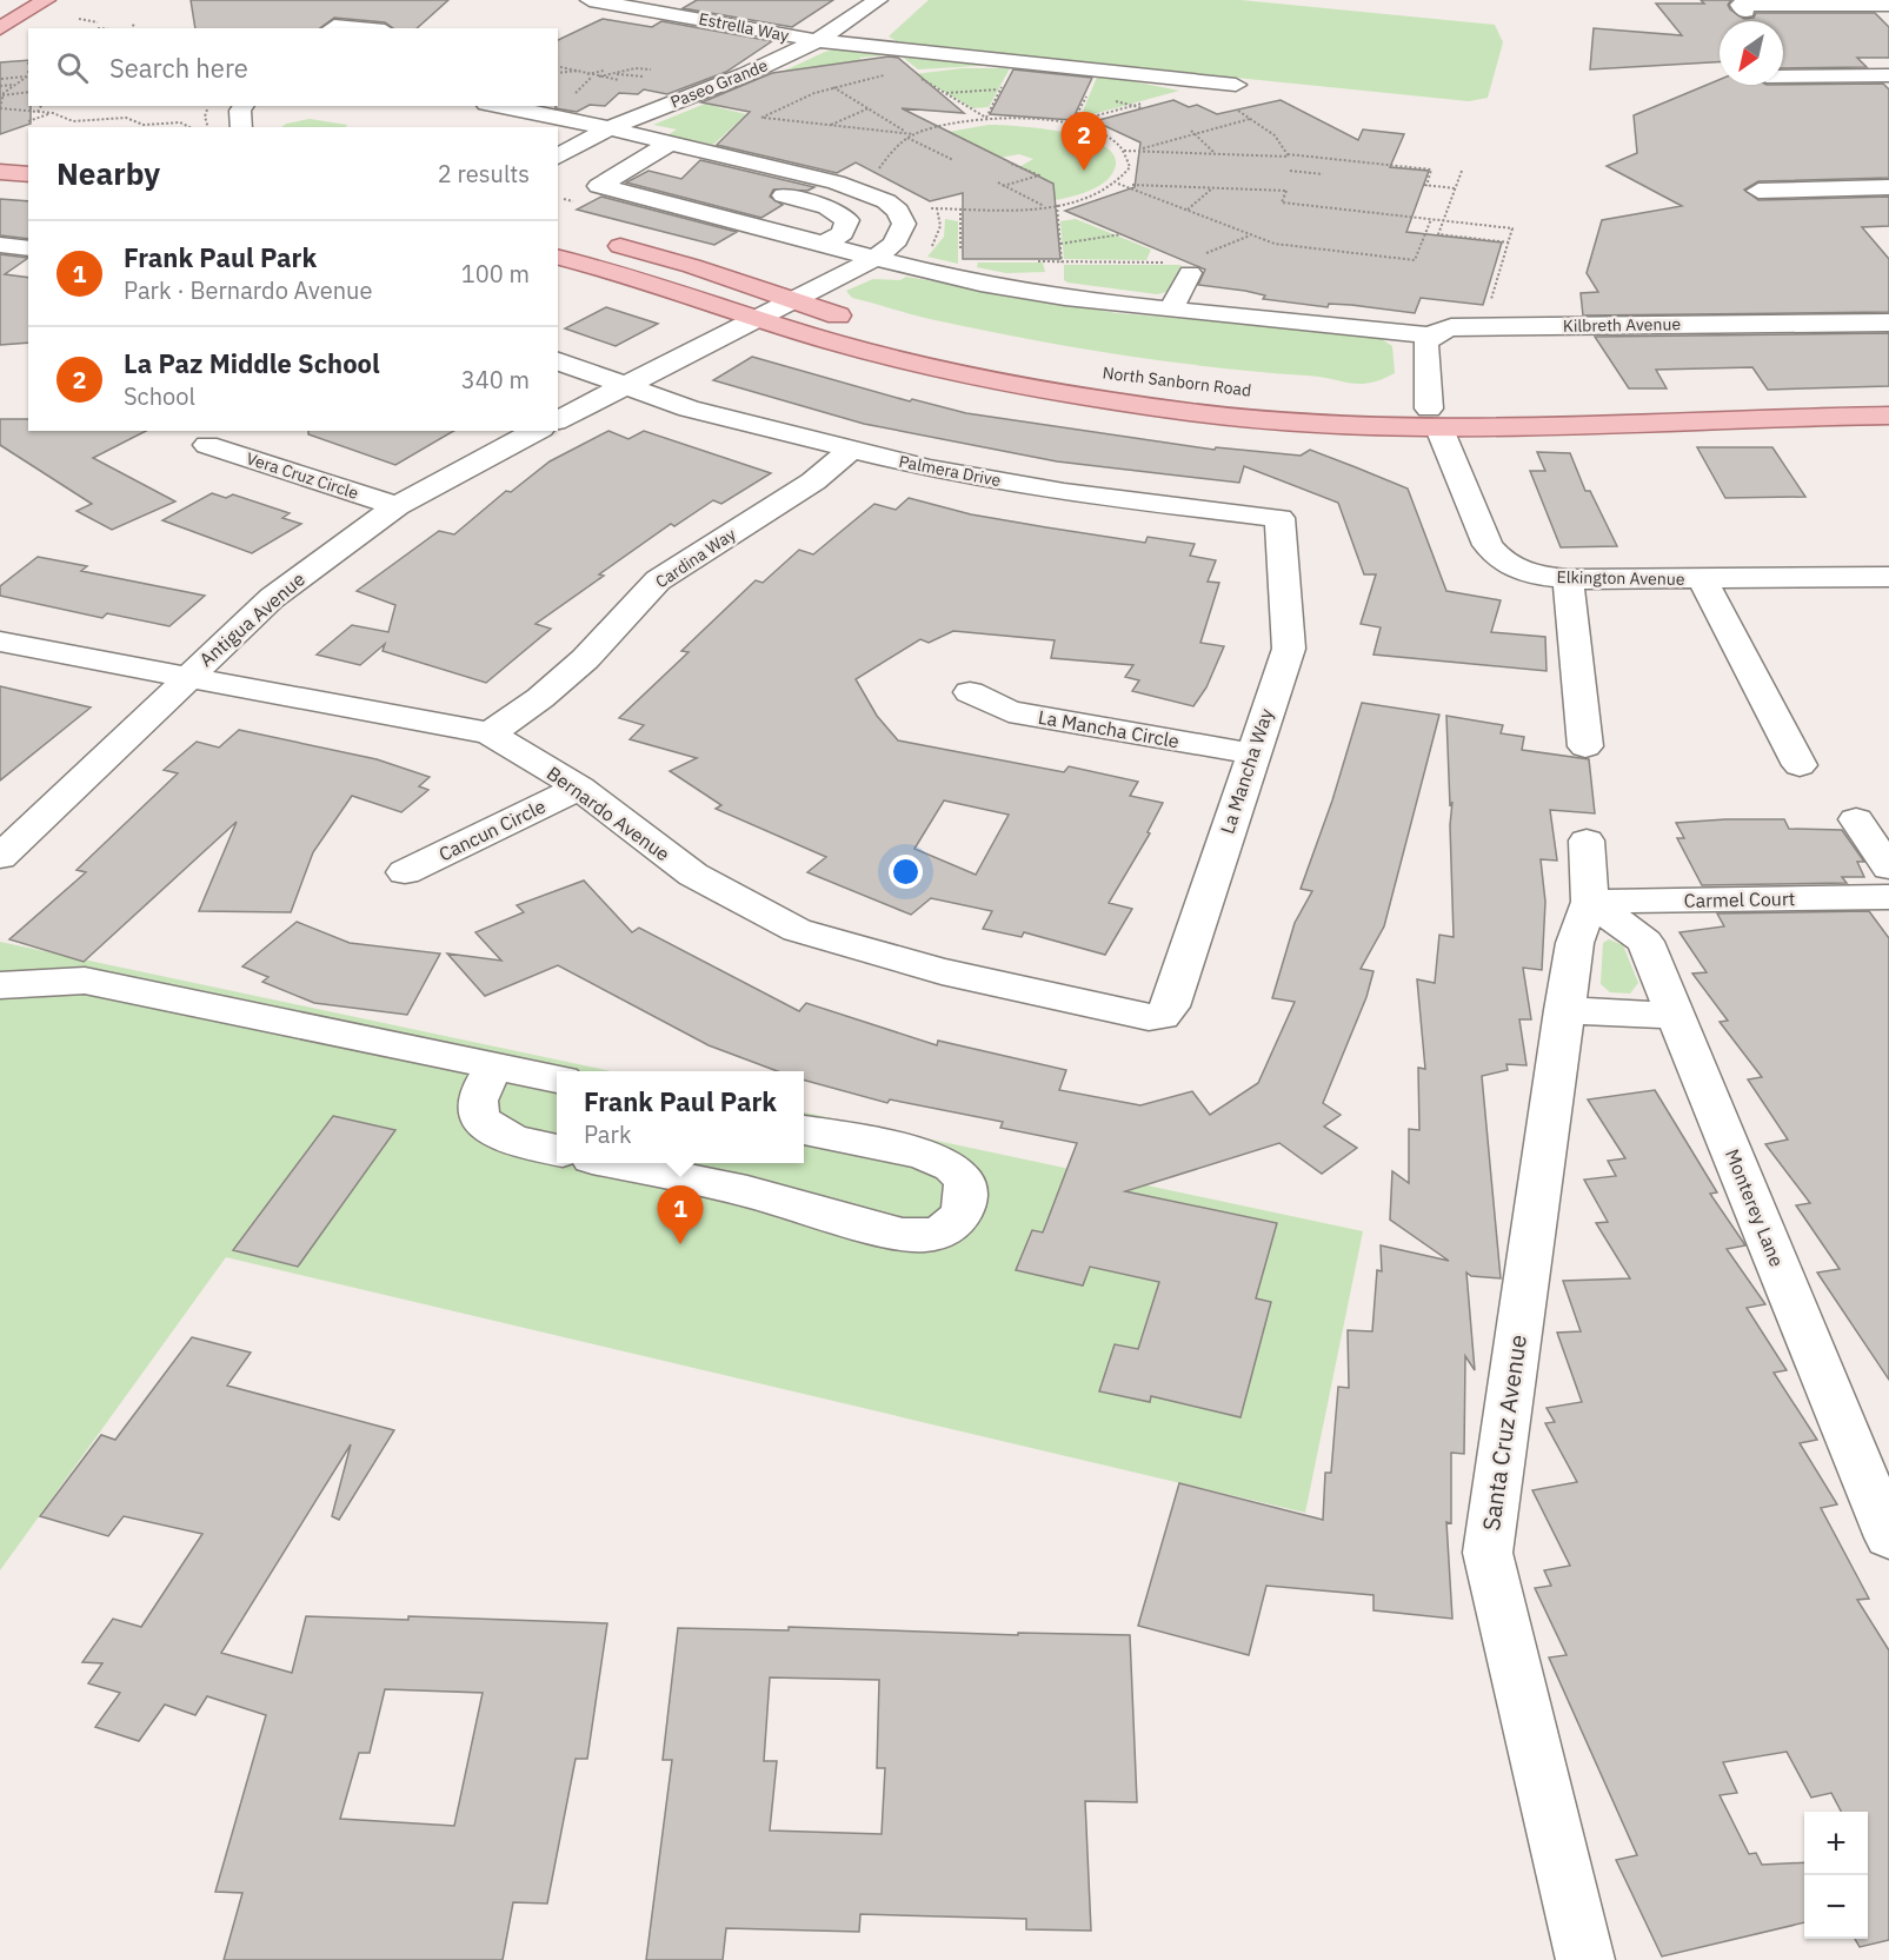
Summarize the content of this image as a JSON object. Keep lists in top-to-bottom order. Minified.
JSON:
{"streets":{"main road":["North Sanborn Road"],"street":["Estrella Way","Paseo Grande","Kilbreth Avenue","Palmera Drive","Vera Cruz Circle","Cardina Way","Elkington Avenue","Antigua Avenue","La Mancha Circle","La Mancha Way","Bernardo Avenue","Cancun Circle","Carmel Court","Monterey Lane","Santa Cruz Avenue"]},"crossings":[["Estrella Way","Paseo Grande"],["North Sanborn Road","Elkington Avenue"],["Palmera Drive","Cardina Way"],["Palmera Drive","La Mancha Way"],["Vera Cruz Circle","Antigua Avenue"],["Cardina Way","Bernardo Avenue"],["Antigua Avenue","Bernardo Avenue"],["La Mancha Circle","La Mancha Way"],["La Mancha Way","Bernardo Avenue"],["Bernardo Avenue","Cancun Circle"],["Carmel Court","Monterey Lane"],["Carmel Court","Santa Cruz Avenue"],["Monterey Lane","Santa Cruz Avenue"]],"north":"bottom left","page":{"search":"Search here","pins":["2","1"],"heading":["Nearby","2 results"],"list":[{"mark":"1","name":"Frank Paul Park","note":"Park · Bernardo Avenue","value":"100 m"},{"mark":"2","name":"La Paz Middle School","note":"School","value":"340 m"}],"popup":["Frank Paul Park","Park"],"map_buttons":["+","−"]}}
